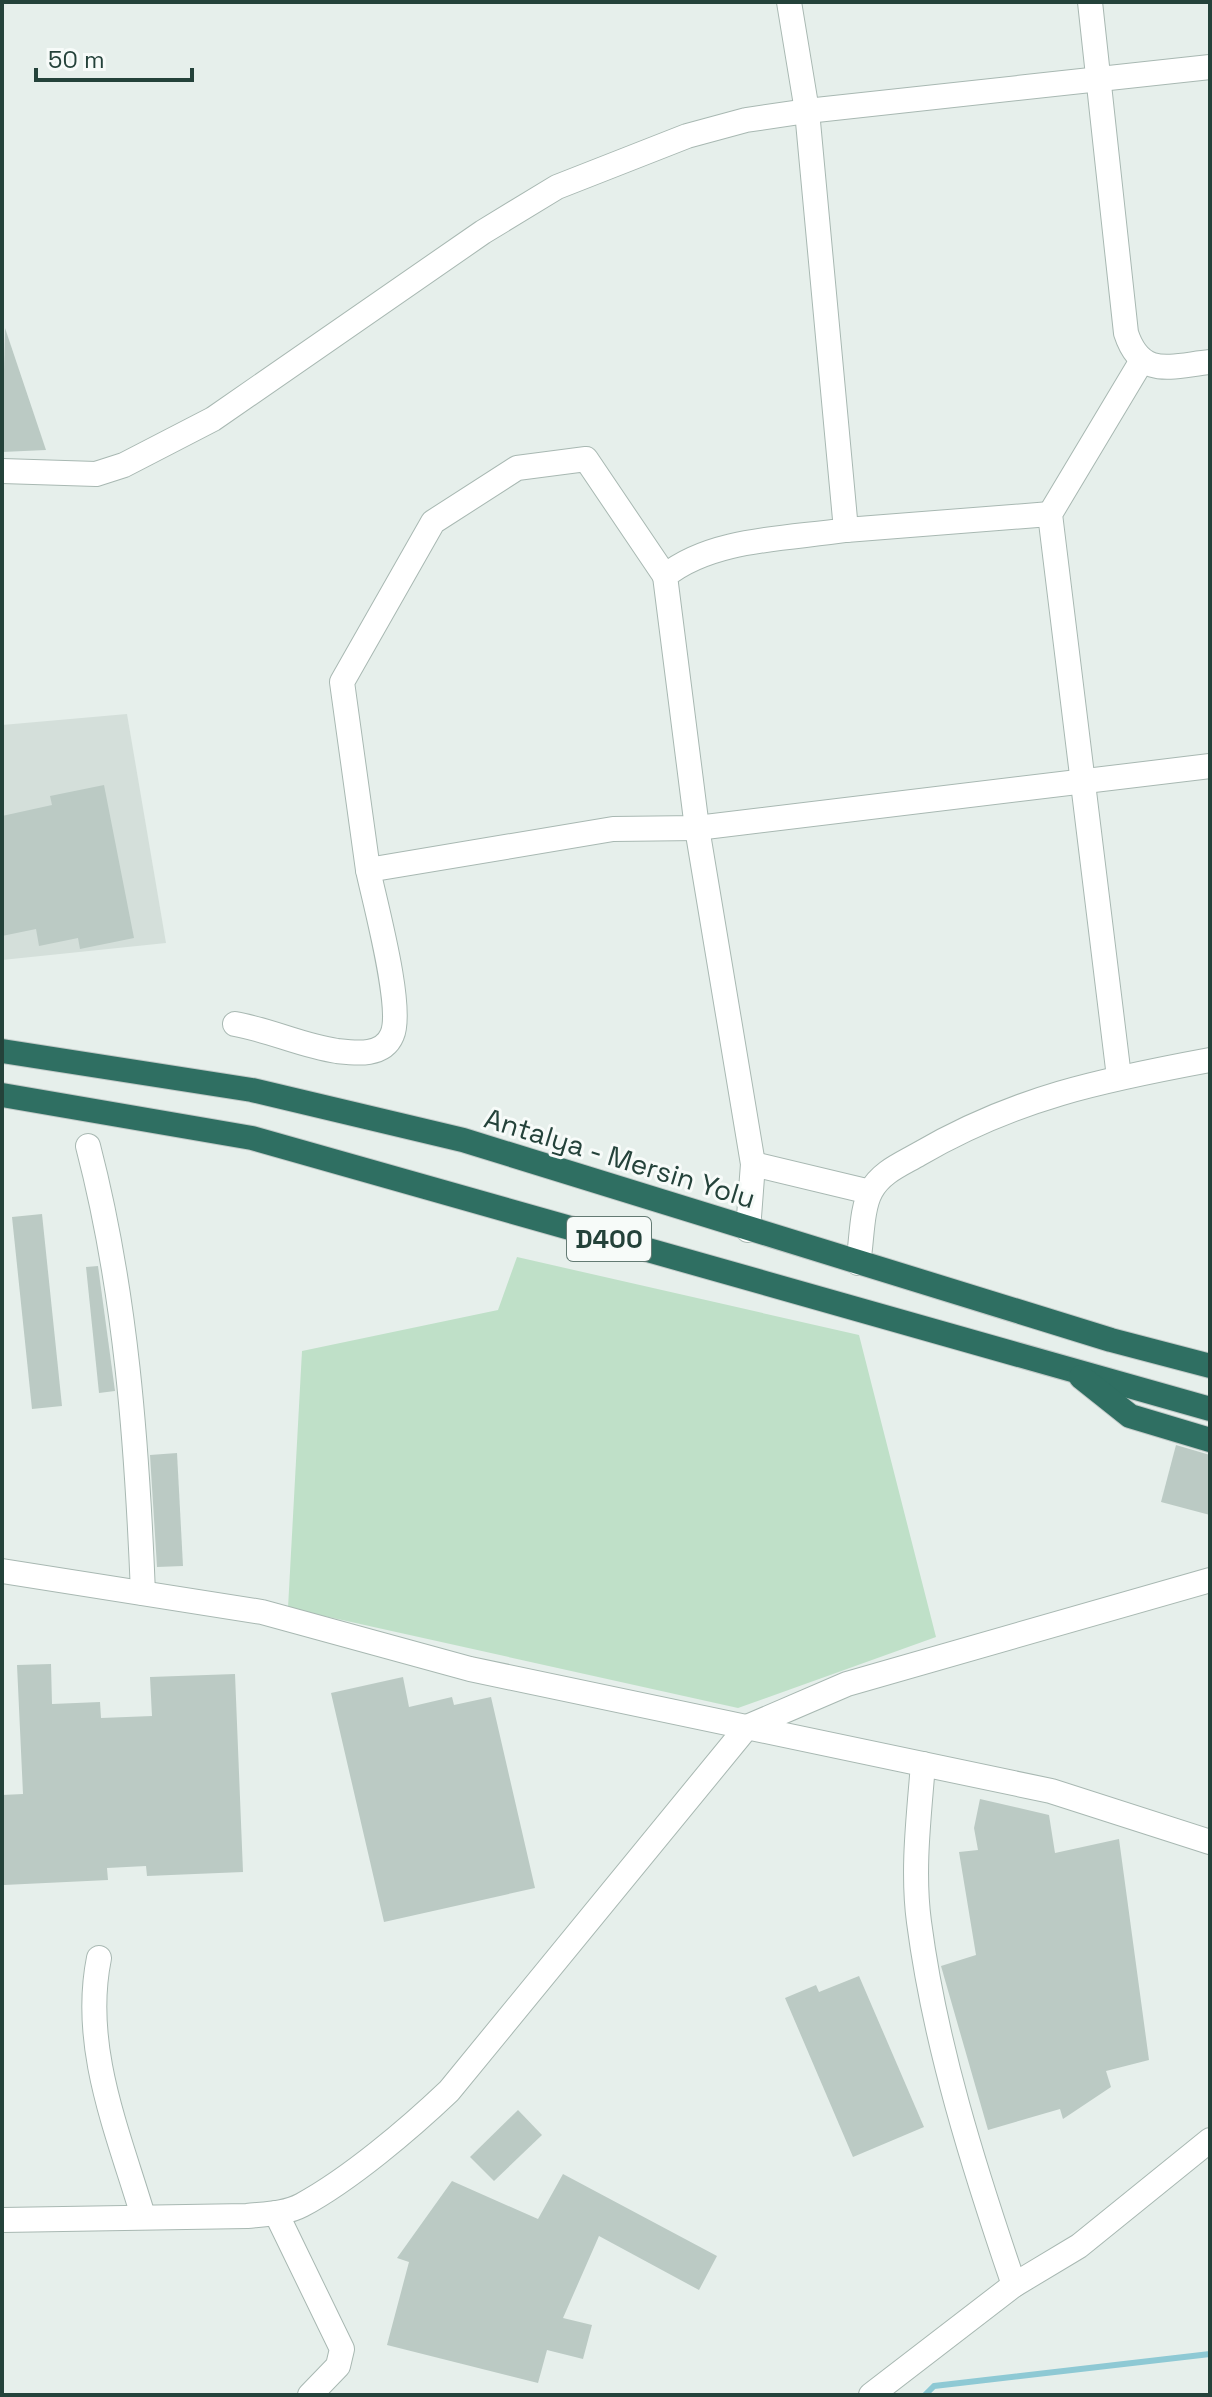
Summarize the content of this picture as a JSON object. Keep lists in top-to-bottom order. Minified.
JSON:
{"streets":{"highway":["Antalya - Mersin Yolu","D400"]},"scale_bar":"50 m"}
